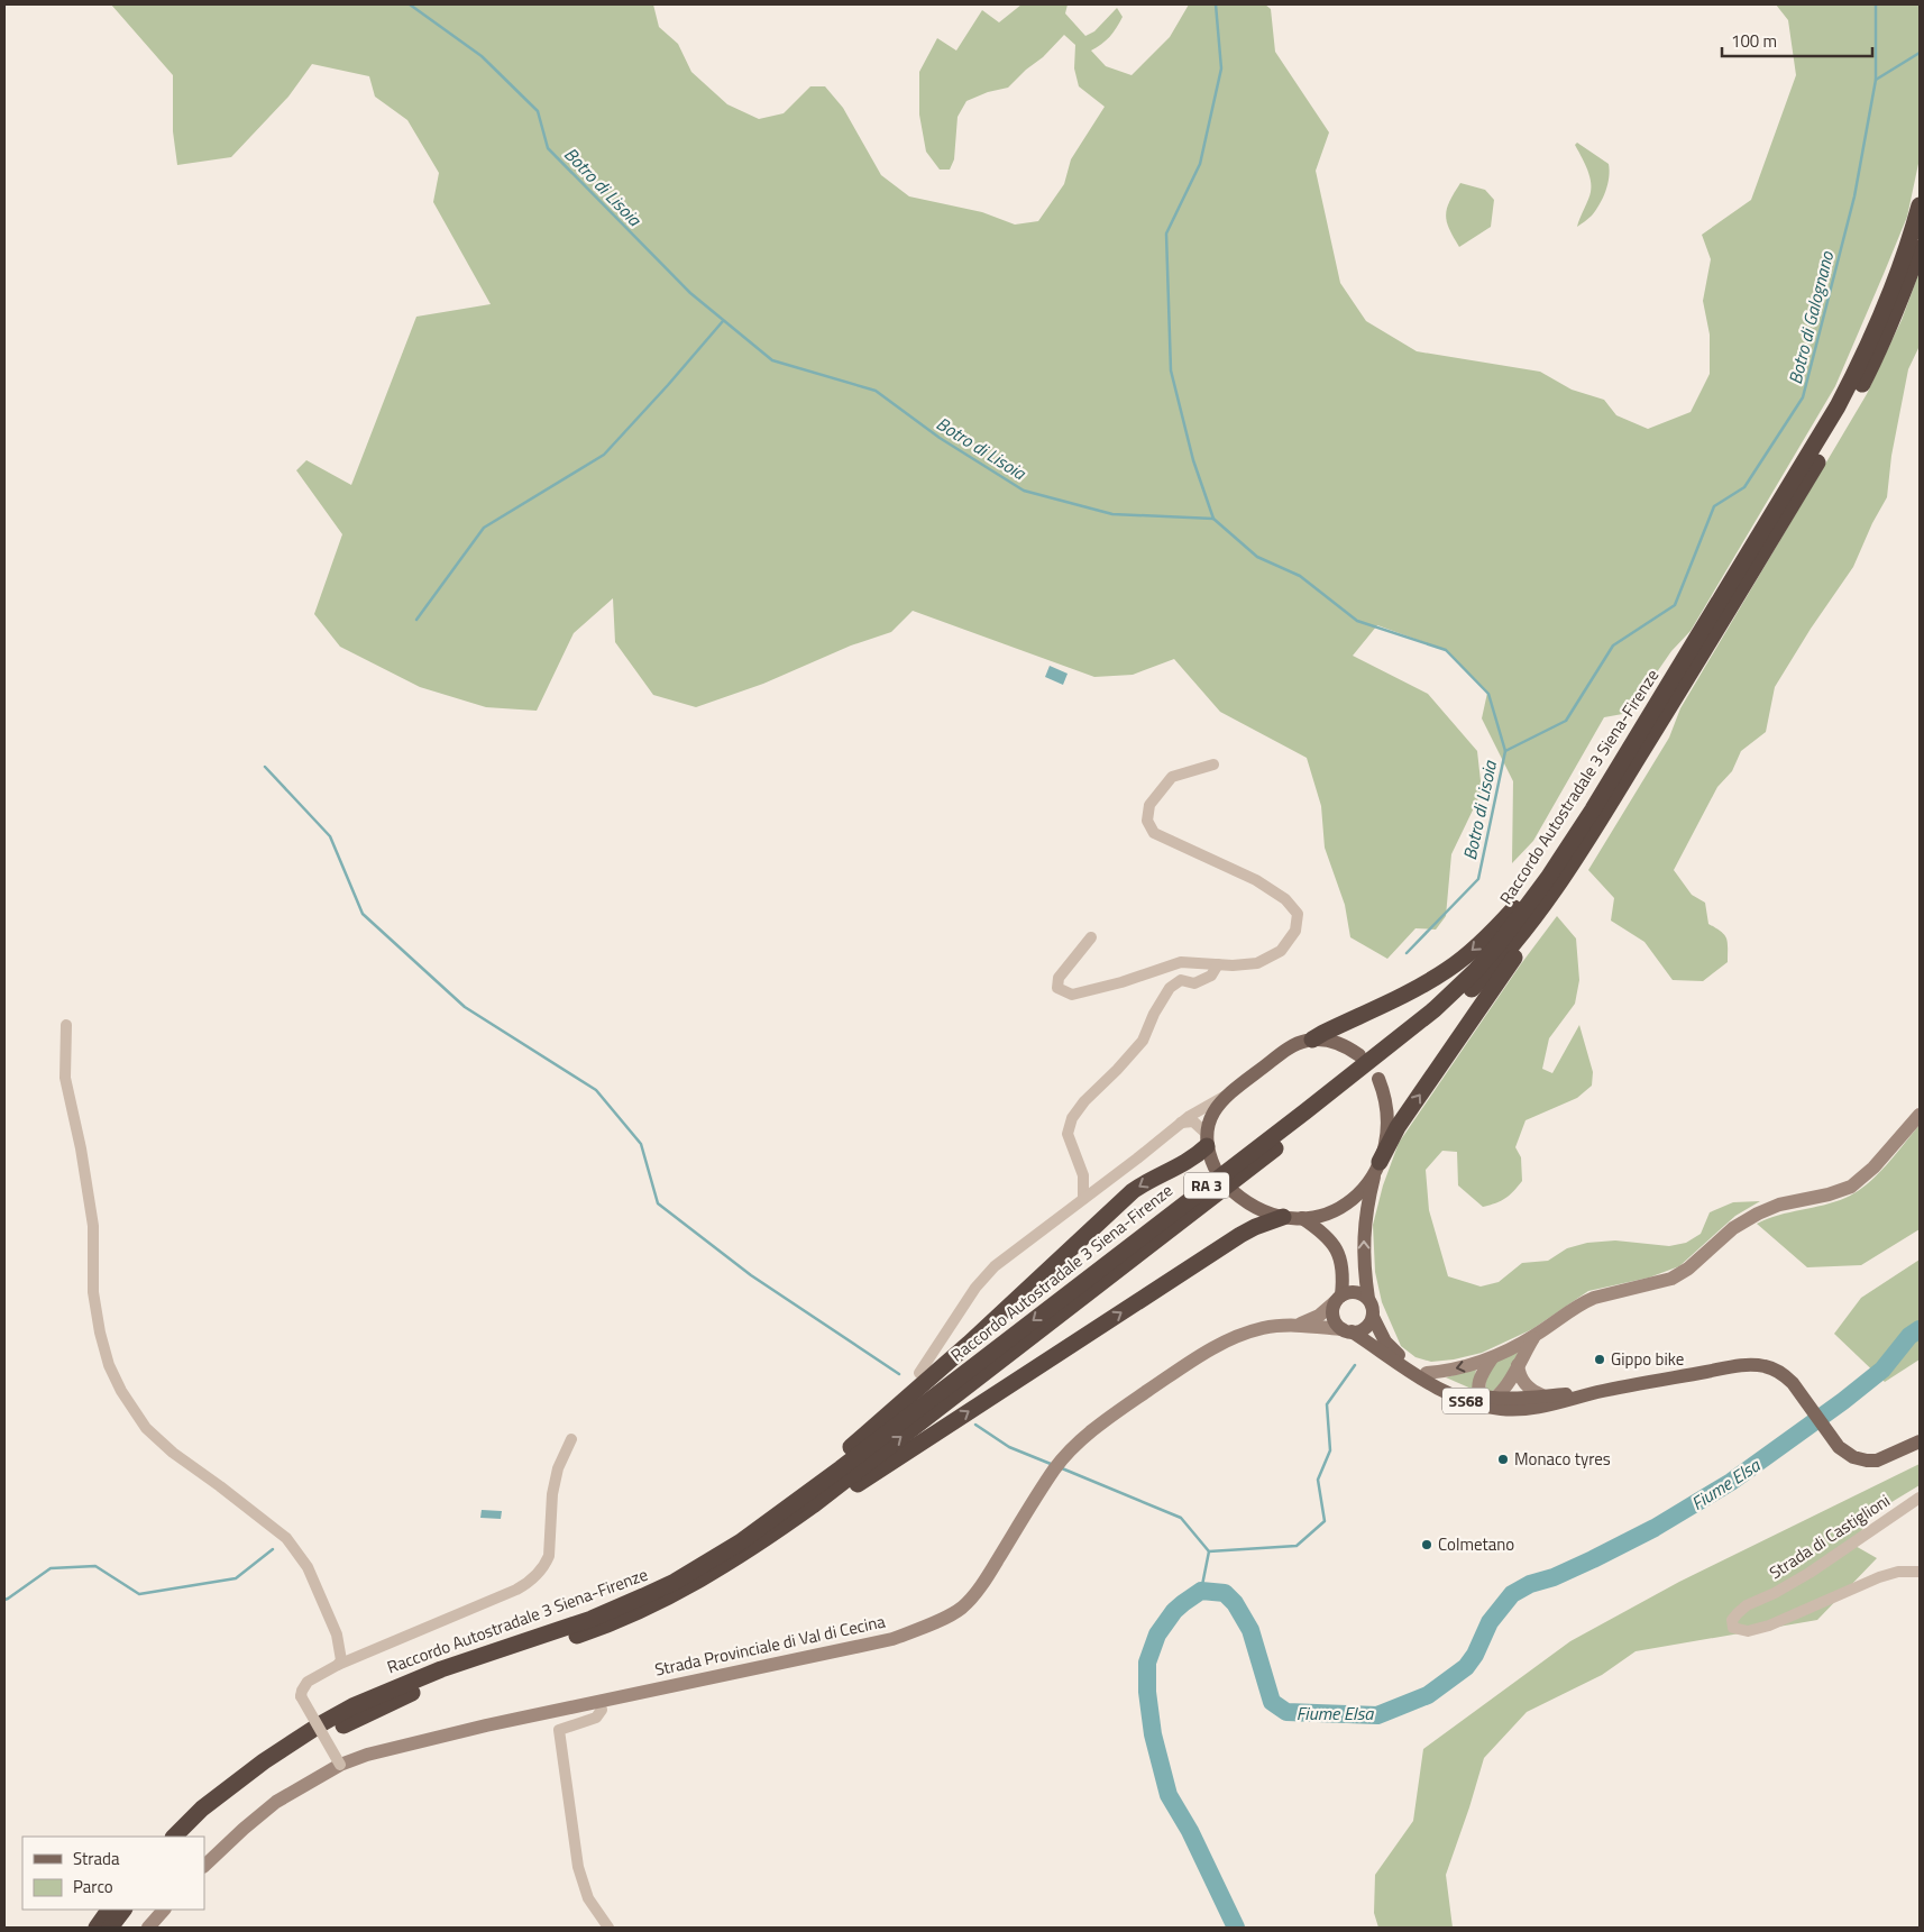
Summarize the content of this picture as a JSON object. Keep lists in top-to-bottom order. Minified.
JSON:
{"streets":{"highway":["Raccordo Autostradale 3 Siena-Firenze","RA 3"],"main road":["SS68","Strada Provinciale di Val di Cecina"],"street":["Strada di Castiglioni"]},"crossings":[["SS68","Strada Provinciale di Val di Cecina"]],"water":["Botro di Lisoia","Botro di Galognano","Fiume Elsa"],"places":["Gippo bike","Monaco tyres","Colmetano"],"legend":["Strada","Parco"],"scale_bar":"100 m"}
